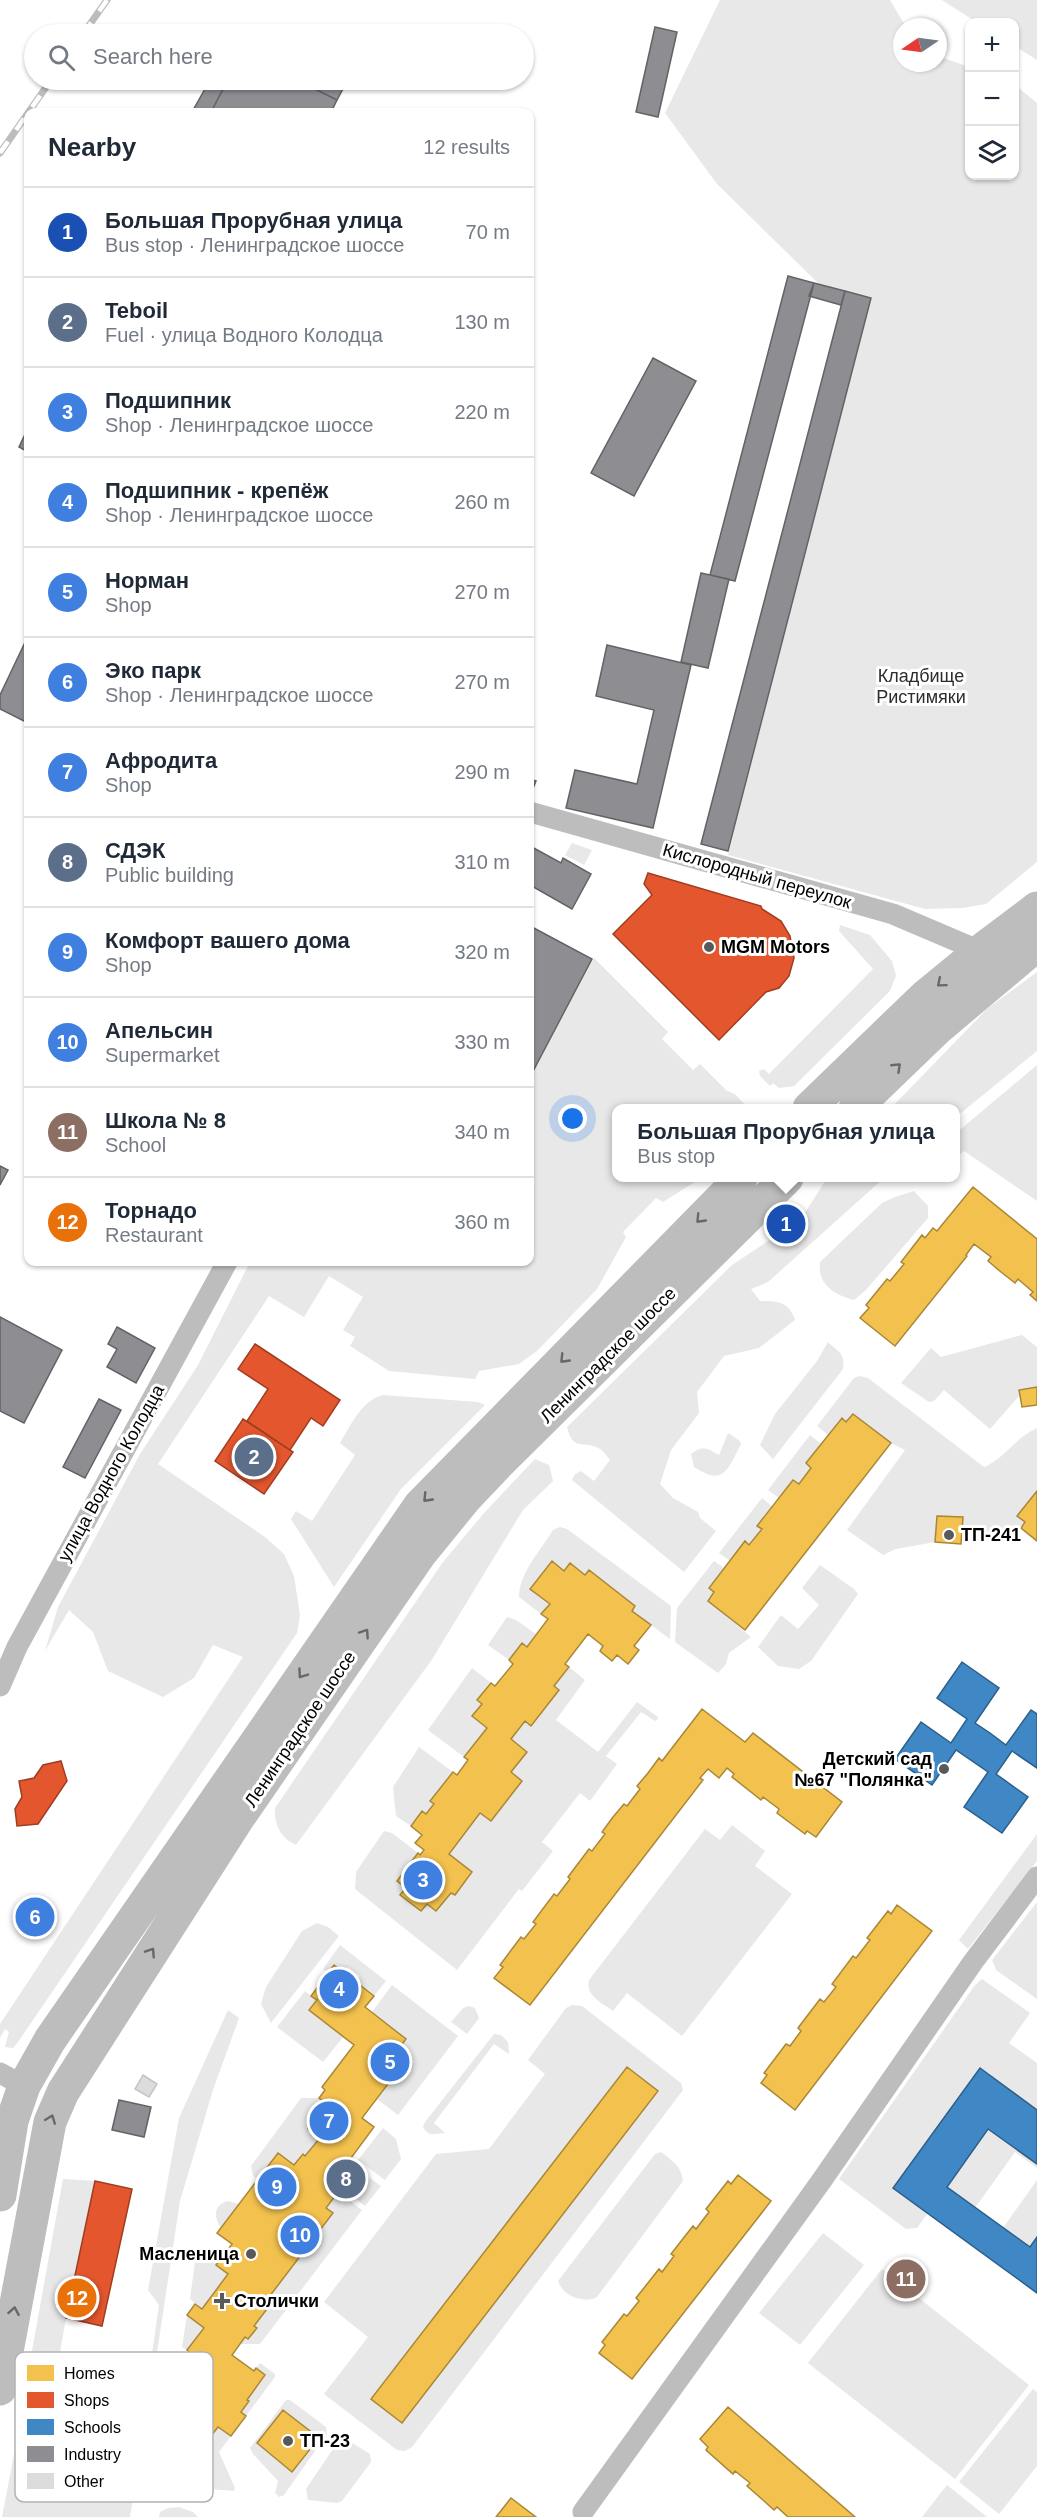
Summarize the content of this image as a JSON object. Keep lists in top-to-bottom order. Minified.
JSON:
{"streets":{"main road":["Ленинградское шоссе"],"street":["Кислородный переулок","улица Водного Колодца"]},"parks":["Кладбище Ристимяки"],"places":{"other":["MGM Motors","ТП-241","Детский сад №67 \"Полянка\"","Масленица","ТП-23"],"health":["Столички"]},"legend":["Homes","Shops","Schools","Industry","Other"],"north":"left","page":{"map_buttons":["+","−"],"search":"Search here","heading":["Nearby","12 results"],"list":[{"mark":"1","name":"Большая Прорубная улица","note":"Bus stop · Ленинградское шоссе","value":"70 m"},{"mark":"2","name":"Teboil","note":"Fuel · улица Водного Колодца","value":"130 m"},{"mark":"3","name":"Подшипник","note":"Shop · Ленинградское шоссе","value":"220 m"},{"mark":"4","name":"Подшипник - крепёж","note":"Shop · Ленинградское шоссе","value":"260 m"},{"mark":"5","name":"Норман","note":"Shop","value":"270 m"},{"mark":"6","name":"Эко парк","note":"Shop · Ленинградское шоссе","value":"270 m"},{"mark":"7","name":"Афродита","note":"Shop","value":"290 m"},{"mark":"8","name":"СДЭК","note":"Public building","value":"310 m"},{"mark":"9","name":"Комфорт вашего дома","note":"Shop","value":"320 m"},{"mark":"10","name":"Апельсин","note":"Supermarket","value":"330 m"},{"mark":"11","name":"Школа № 8","note":"School","value":"340 m"},{"mark":"12","name":"Торнадо","note":"Restaurant","value":"360 m"}],"popup":["Большая Прорубная улица","Bus stop"],"pins":["1","2","3","6","4","5","7","8","9","10","11","12"]}}
